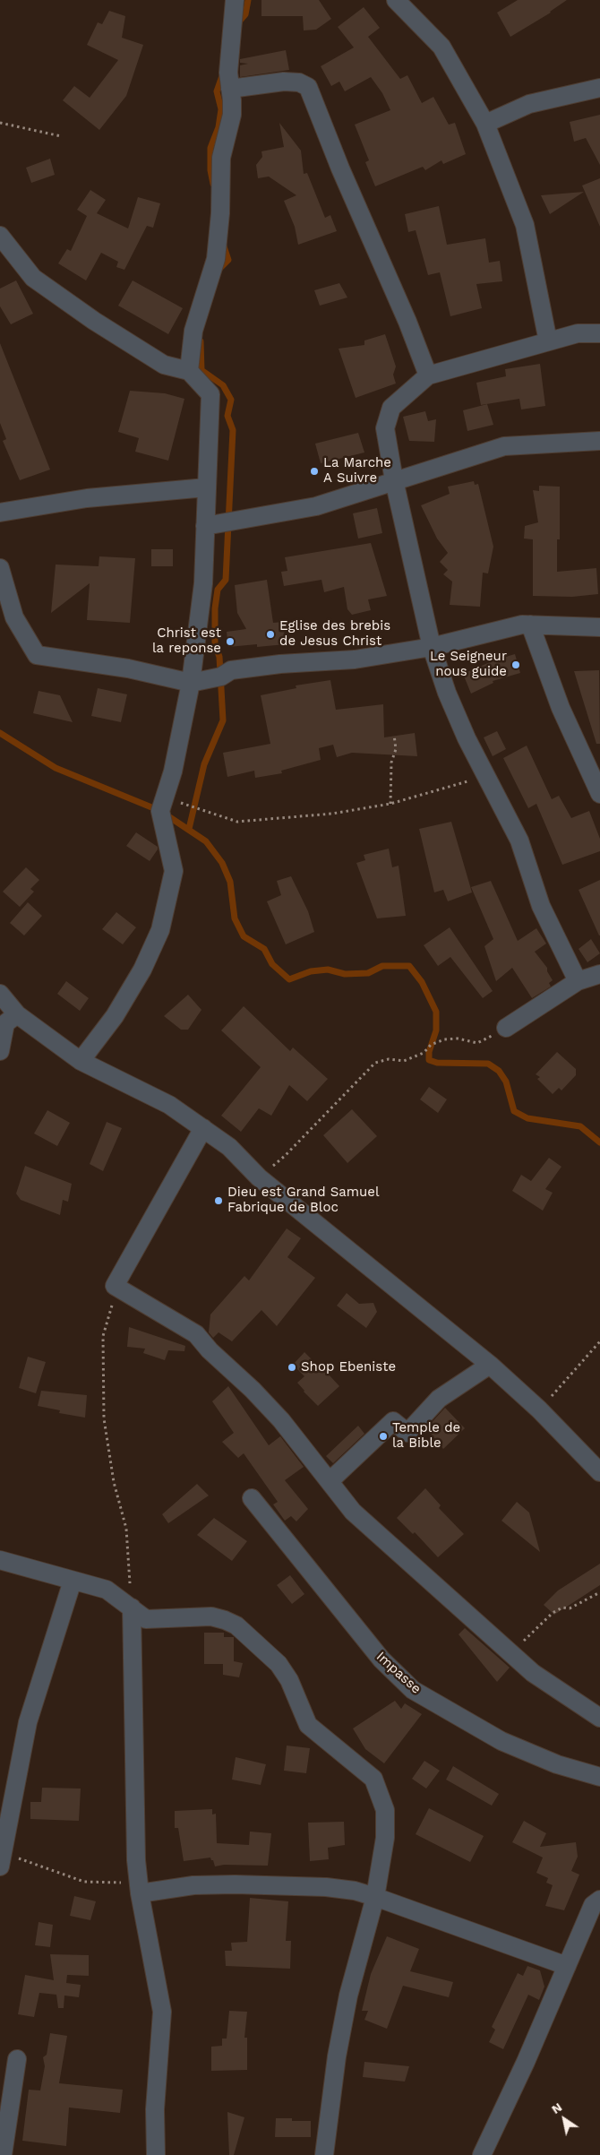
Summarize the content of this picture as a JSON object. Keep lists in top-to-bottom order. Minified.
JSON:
{"streets":{"street":["Impasse"]},"places":["La Marche A Suivre","Eglise des brebis de Jesus Christ","Christ est la reponse","Le Seigneur nous guide","Dieu est Grand Samuel Fabrique de Bloc","Shop Ebeniste","Temple de la Bible"],"north":"top left"}
